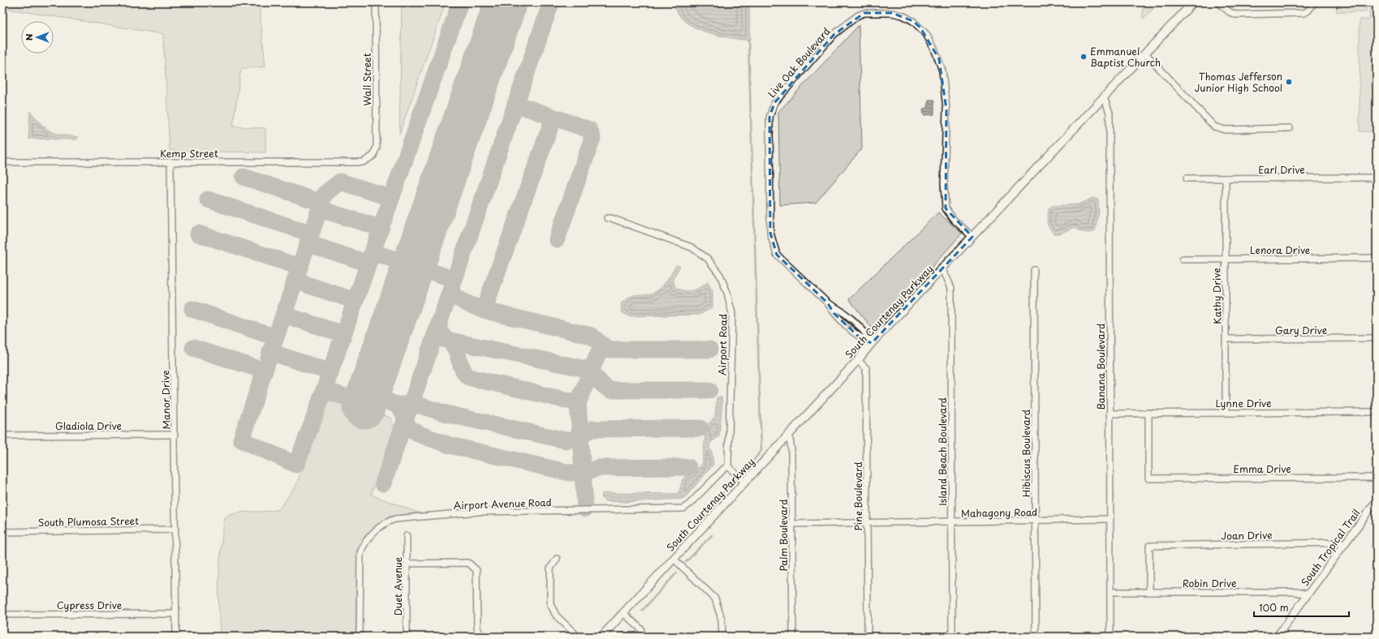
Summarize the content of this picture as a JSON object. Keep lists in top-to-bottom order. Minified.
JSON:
{"streets":{"main road":["South Courtenay Parkway"],"street":["Live Oak Boulevard","Wall Street","Kemp Street","Earl Drive","Lenora Drive","Kathy Drive","Gary Drive","Airport Road","Banana Boulevard","Manor Drive","Lynne Drive","Gladiola Drive","Island Beach Boulevard","Hibiscus Boulevard","Emma Drive","Pine Boulevard","Airport Avenue Road","Mahagony Road","South Plumosa Street","Palm Boulevard","Joan Drive","South Tropical Trail","Robin Drive","Duet Avenue","Cypress Drive"]},"crossings":[["Live Oak Boulevard","South Courtenay Parkway"],["Wall Street","Kemp Street"],["Kemp Street","Manor Drive"],["Earl Drive","Kathy Drive"],["Lenora Drive","Kathy Drive"],["Kathy Drive","Gary Drive"],["Kathy Drive","Lynne Drive"],["South Courtenay Parkway","Banana Boulevard"],["South Courtenay Parkway","Island Beach Boulevard"],["South Courtenay Parkway","Pine Boulevard"],["South Courtenay Parkway","Palm Boulevard"],["Airport Road","Airport Avenue Road"],["Banana Boulevard","Lynne Drive"],["Banana Boulevard","Mahagony Road"],["Banana Boulevard","Robin Drive"],["Manor Drive","Gladiola Drive"],["Manor Drive","South Plumosa Street"],["Manor Drive","Cypress Drive"],["Lynne Drive","Emma Drive"],["Island Beach Boulevard","Mahagony Road"],["Hibiscus Boulevard","Mahagony Road"],["Pine Boulevard","Mahagony Road"],["Mahagony Road","Palm Boulevard"],["Joan Drive","South Tropical Trail"],["Joan Drive","Robin Drive"],["South Tropical Trail","Robin Drive"]],"places":["Emmanuel Baptist Church","Thomas Jefferson Junior High School"],"scale_bar":"100 m","north":"left"}
